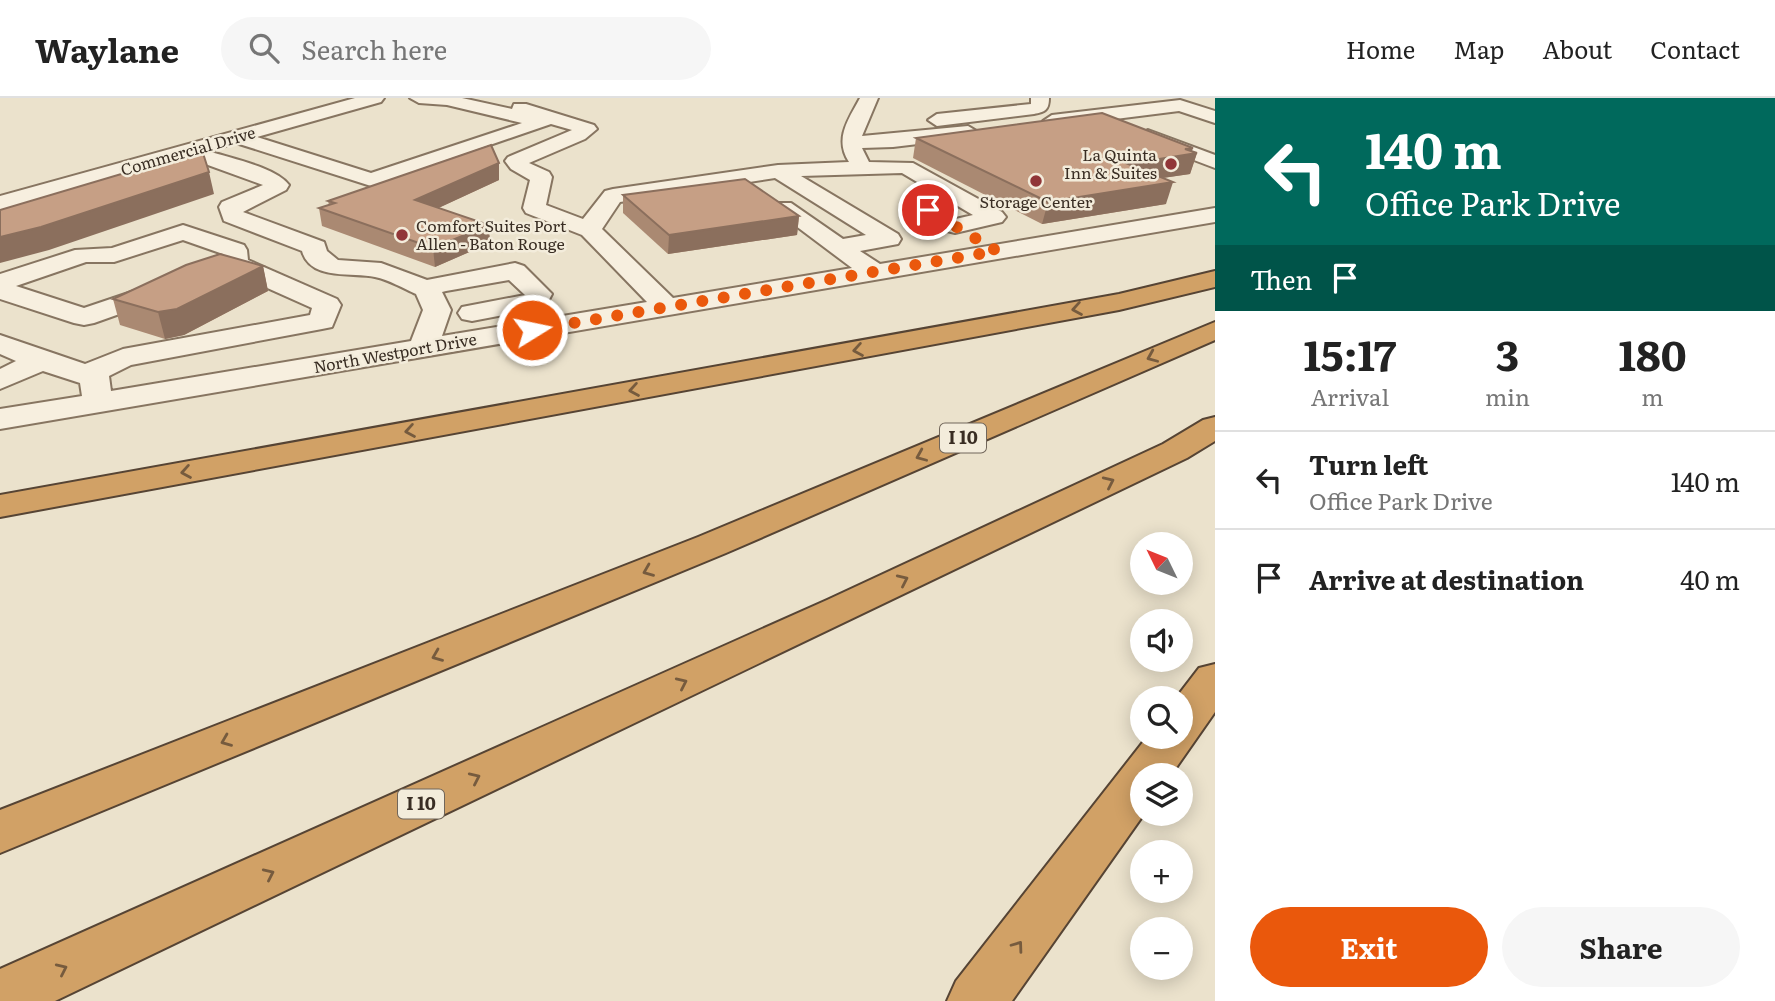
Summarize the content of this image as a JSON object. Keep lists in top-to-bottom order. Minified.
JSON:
{"streets":{"highway":["I 10"],"street":["Commercial Drive","North Westport Drive"]},"places":["La Quinta Inn & Suites","Storage Center","Comfort Suites Port Allen - Baton Rouge"],"north":"top left","page":{"header":"Waylane","search":"Search here","nav":["Home","Map","About","Contact"],"turn":["140 m","Office Park Drive"],"then":"Then","eta":["15:17","Arrival","3","min","180","m"],"list":[{"name":"Turn left","note":"Office Park Drive","value":"140 m"},{"name":"Arrive at destination","value":"40 m"}],"map_buttons":["+","−"],"buttons":["Exit","Share"]}}
